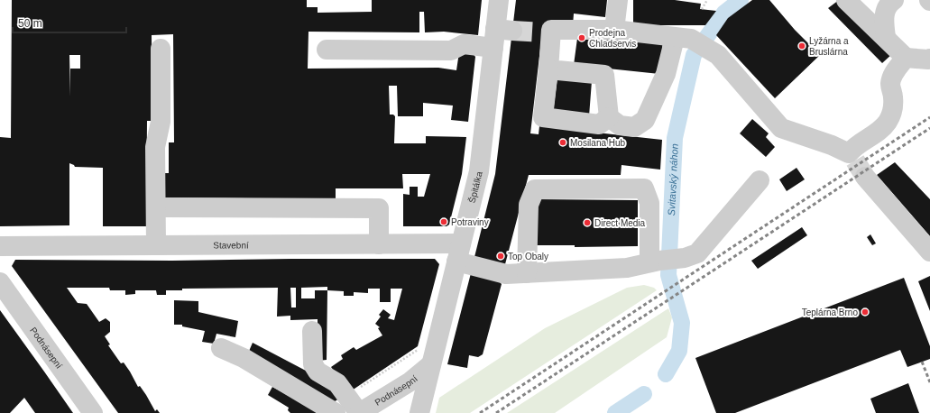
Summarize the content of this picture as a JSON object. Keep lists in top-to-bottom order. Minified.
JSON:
{"streets":{"street":["Špitálka","Stavební","Podnásepní"]},"crossings":[["Špitálka","Stavební"],["Špitálka","Podnásepní"]],"water":["Svitavský náhon"],"places":["Prodejna Chladservis","Lyžárna a Bruslárna","Mosilana Hub","Potraviny","Direct Media","Top Obaly","Teplárna Brno"],"scale_bar":"50 m"}
